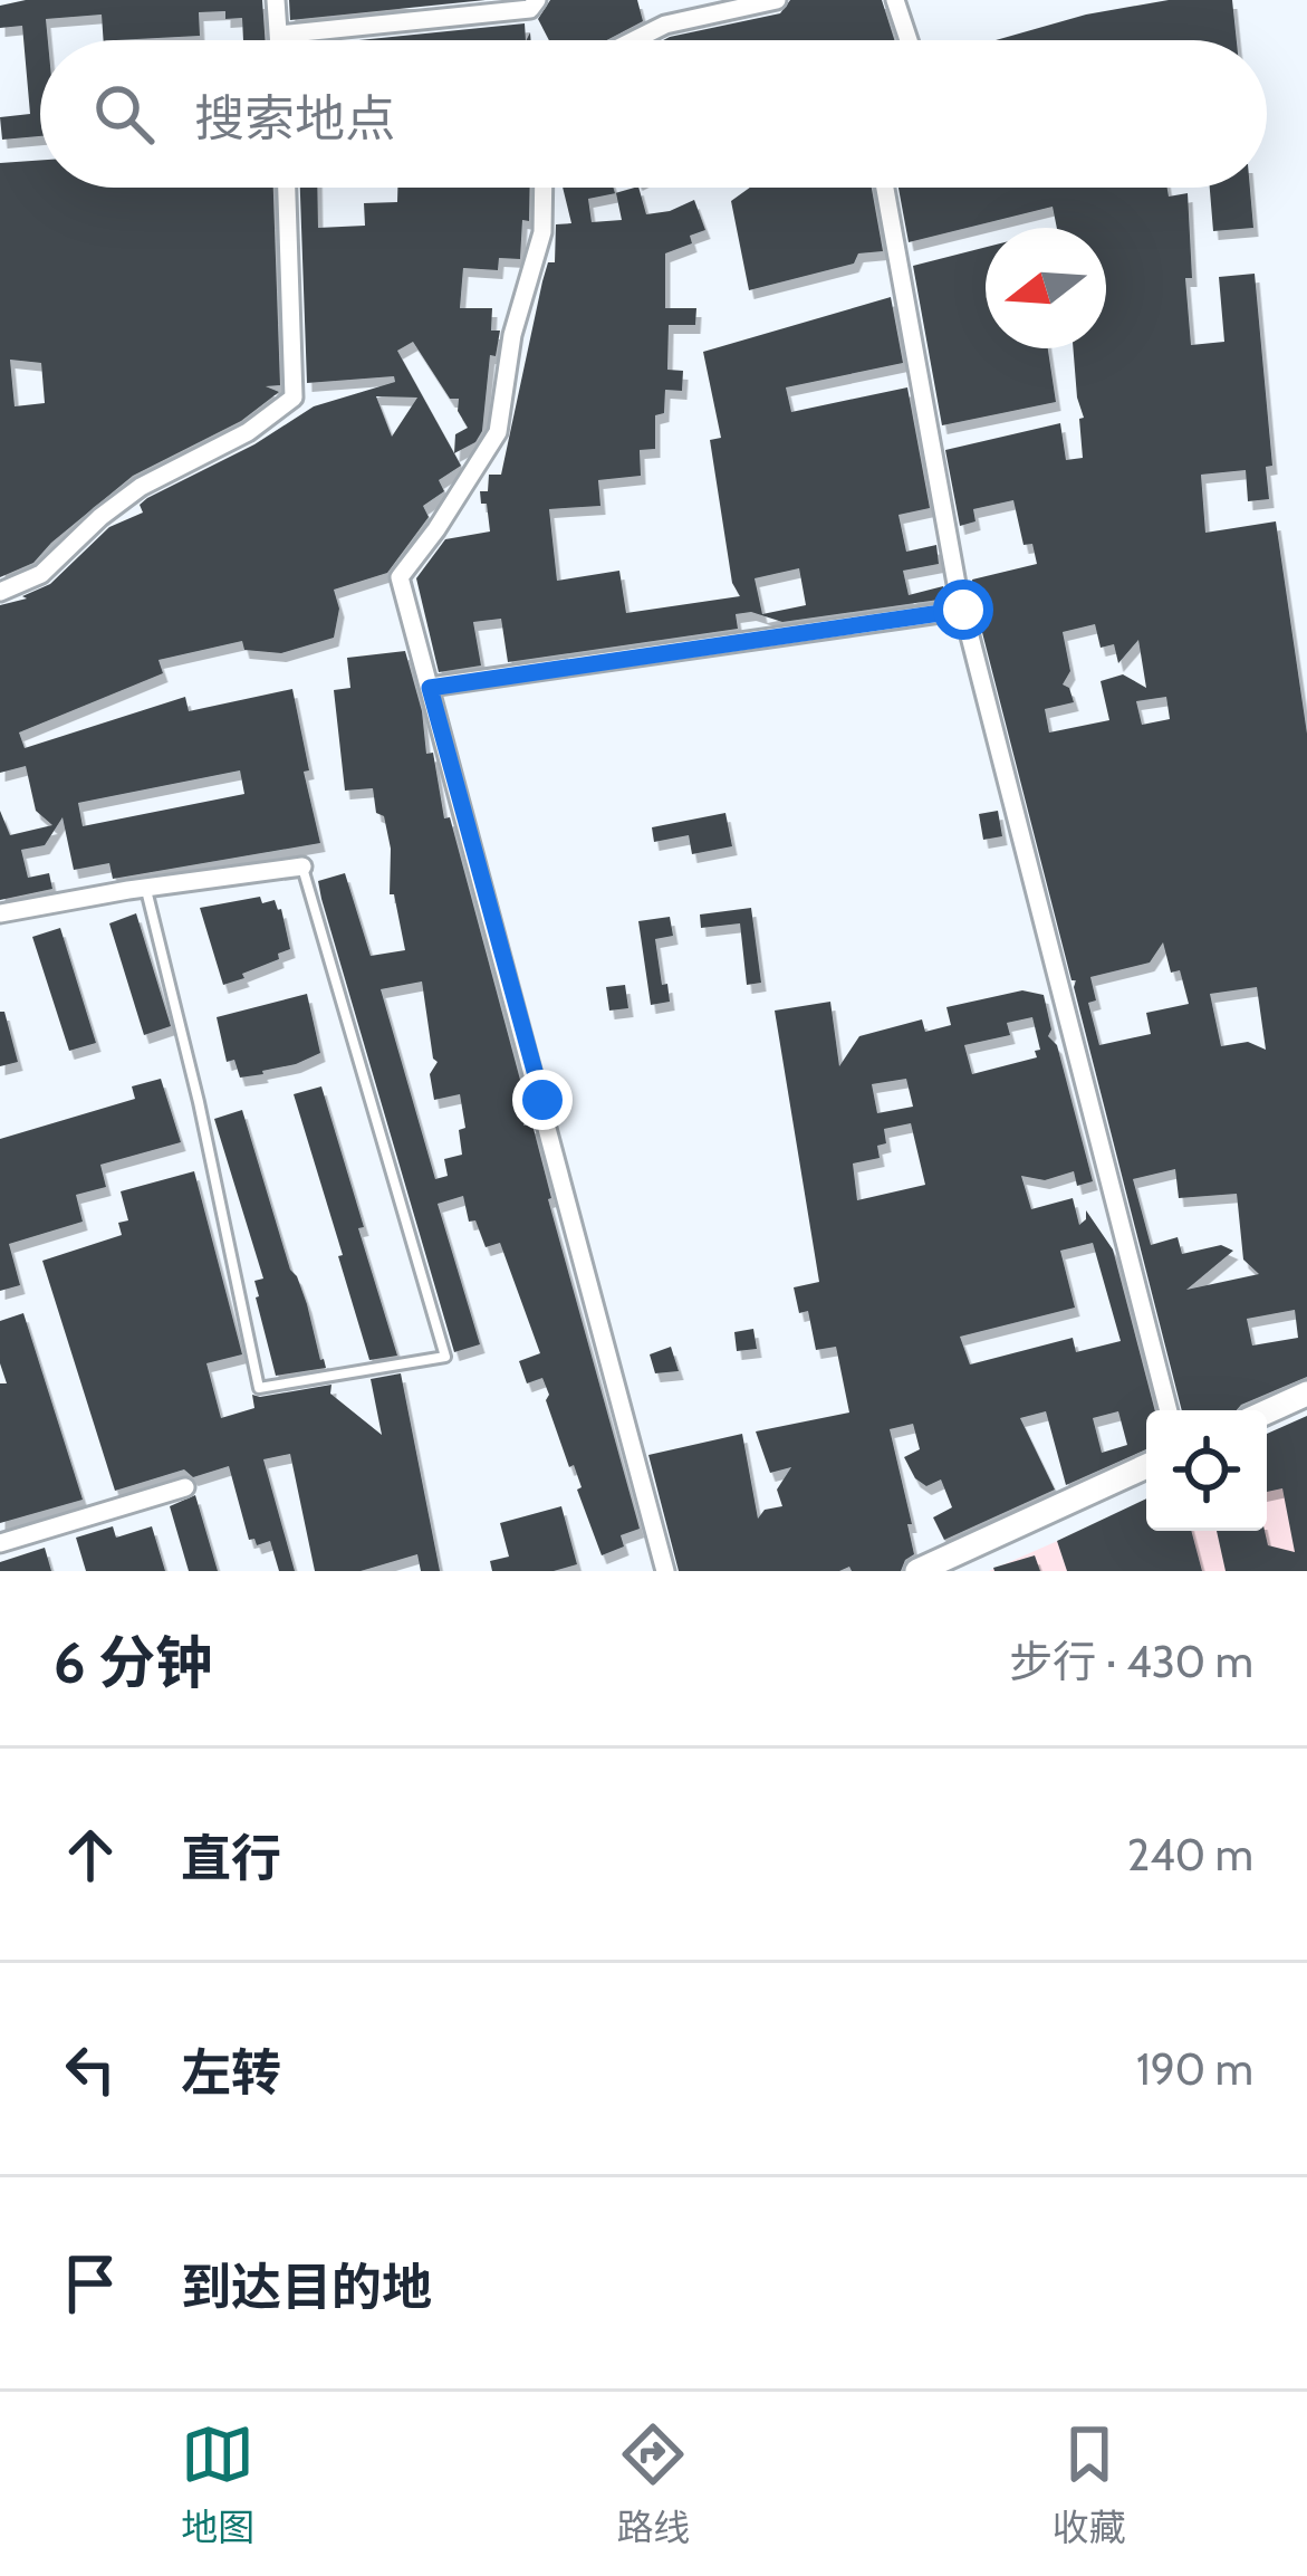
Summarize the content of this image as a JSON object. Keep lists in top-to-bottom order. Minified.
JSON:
{"north":"left","page":{"search":"搜索地点","heading":["6 分钟","步行 · 430 m"],"list":[["直行","240 m"],["左转","190 m"],"到达目的地"],"nav":["地图","路线","收藏"]}}
